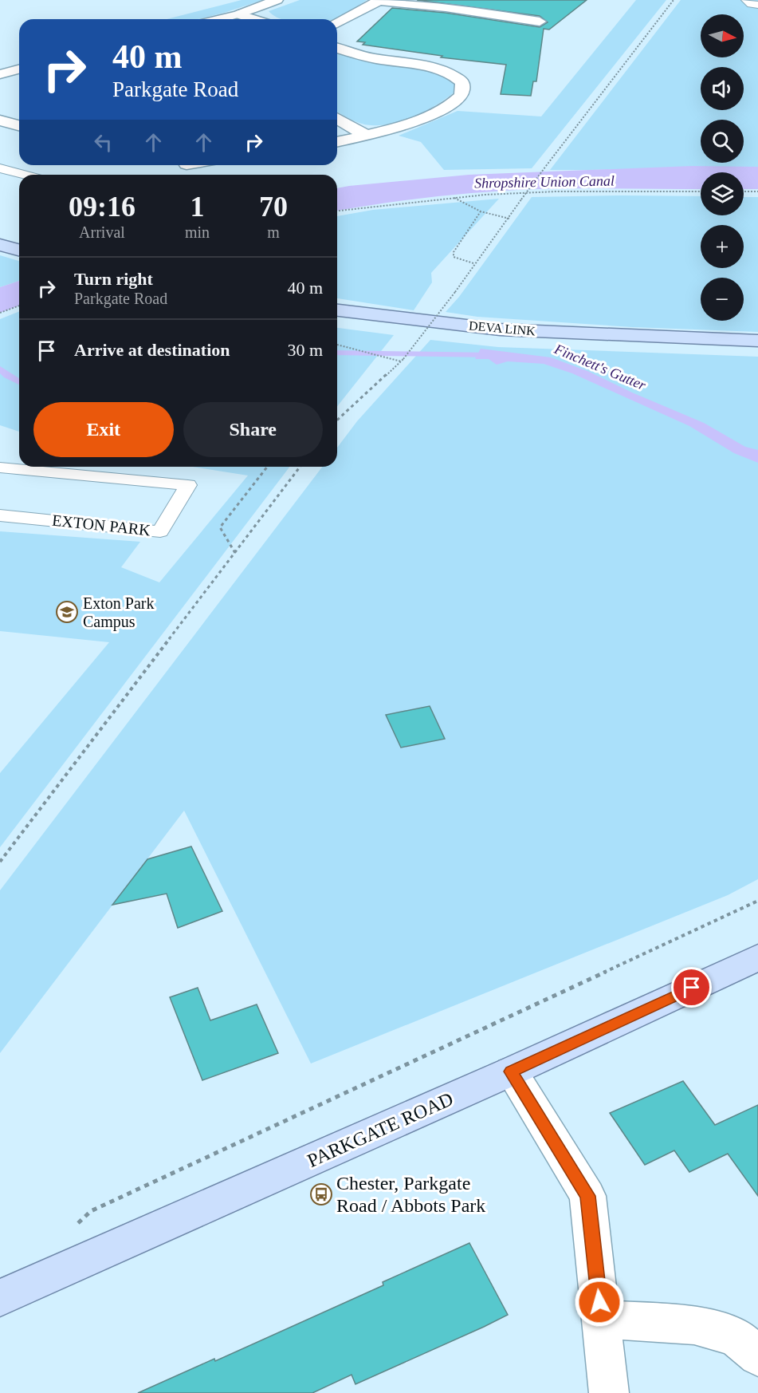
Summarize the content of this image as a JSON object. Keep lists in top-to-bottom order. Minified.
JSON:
{"streets":{"main road":["DEVA LINK","PARKGATE ROAD"],"lane":["EXTON PARK"]},"water":["Shropshire Union Canal","Finchett's Gutter"],"places":{"school or university":["Exton Park Campus"],"bus stop":["Chester, Parkgate Road / Abbots Park"]},"north":"right","page":{"map_buttons":["+","−"],"turn":["40 m","Parkgate Road"],"eta":["09:16","Arrival","1","min","70","m"],"list":[{"name":"Turn right","note":"Parkgate Road","value":"40 m"},{"name":"Arrive at destination","value":"30 m"}],"buttons":["Exit","Share"]}}
